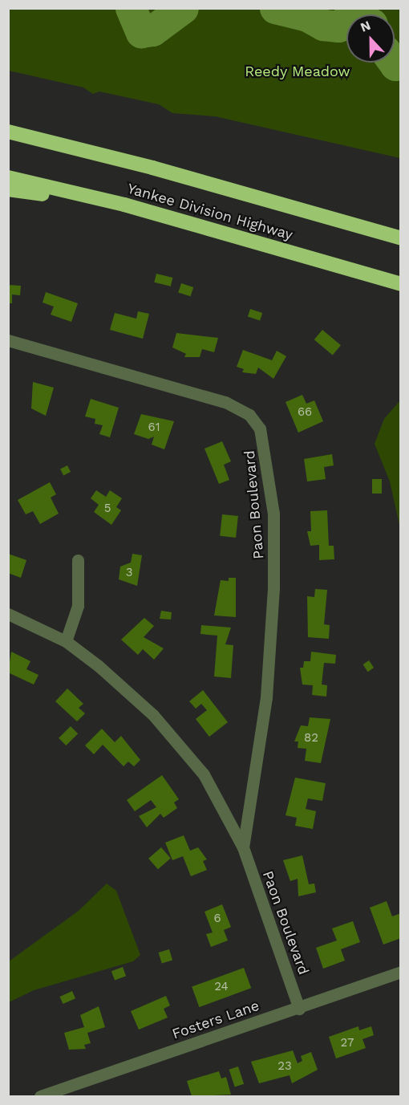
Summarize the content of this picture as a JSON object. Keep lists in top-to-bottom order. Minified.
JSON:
{"streets":{"highway":["Yankee Division Highway"],"street":["Paon Boulevard","Fosters Lane"]},"crossings":[["Paon Boulevard","Fosters Lane"]],"parks":["Reedy Meadow"],"house_numbers":["66","61","5","3","82","6","24","27","23"],"north":"top"}
